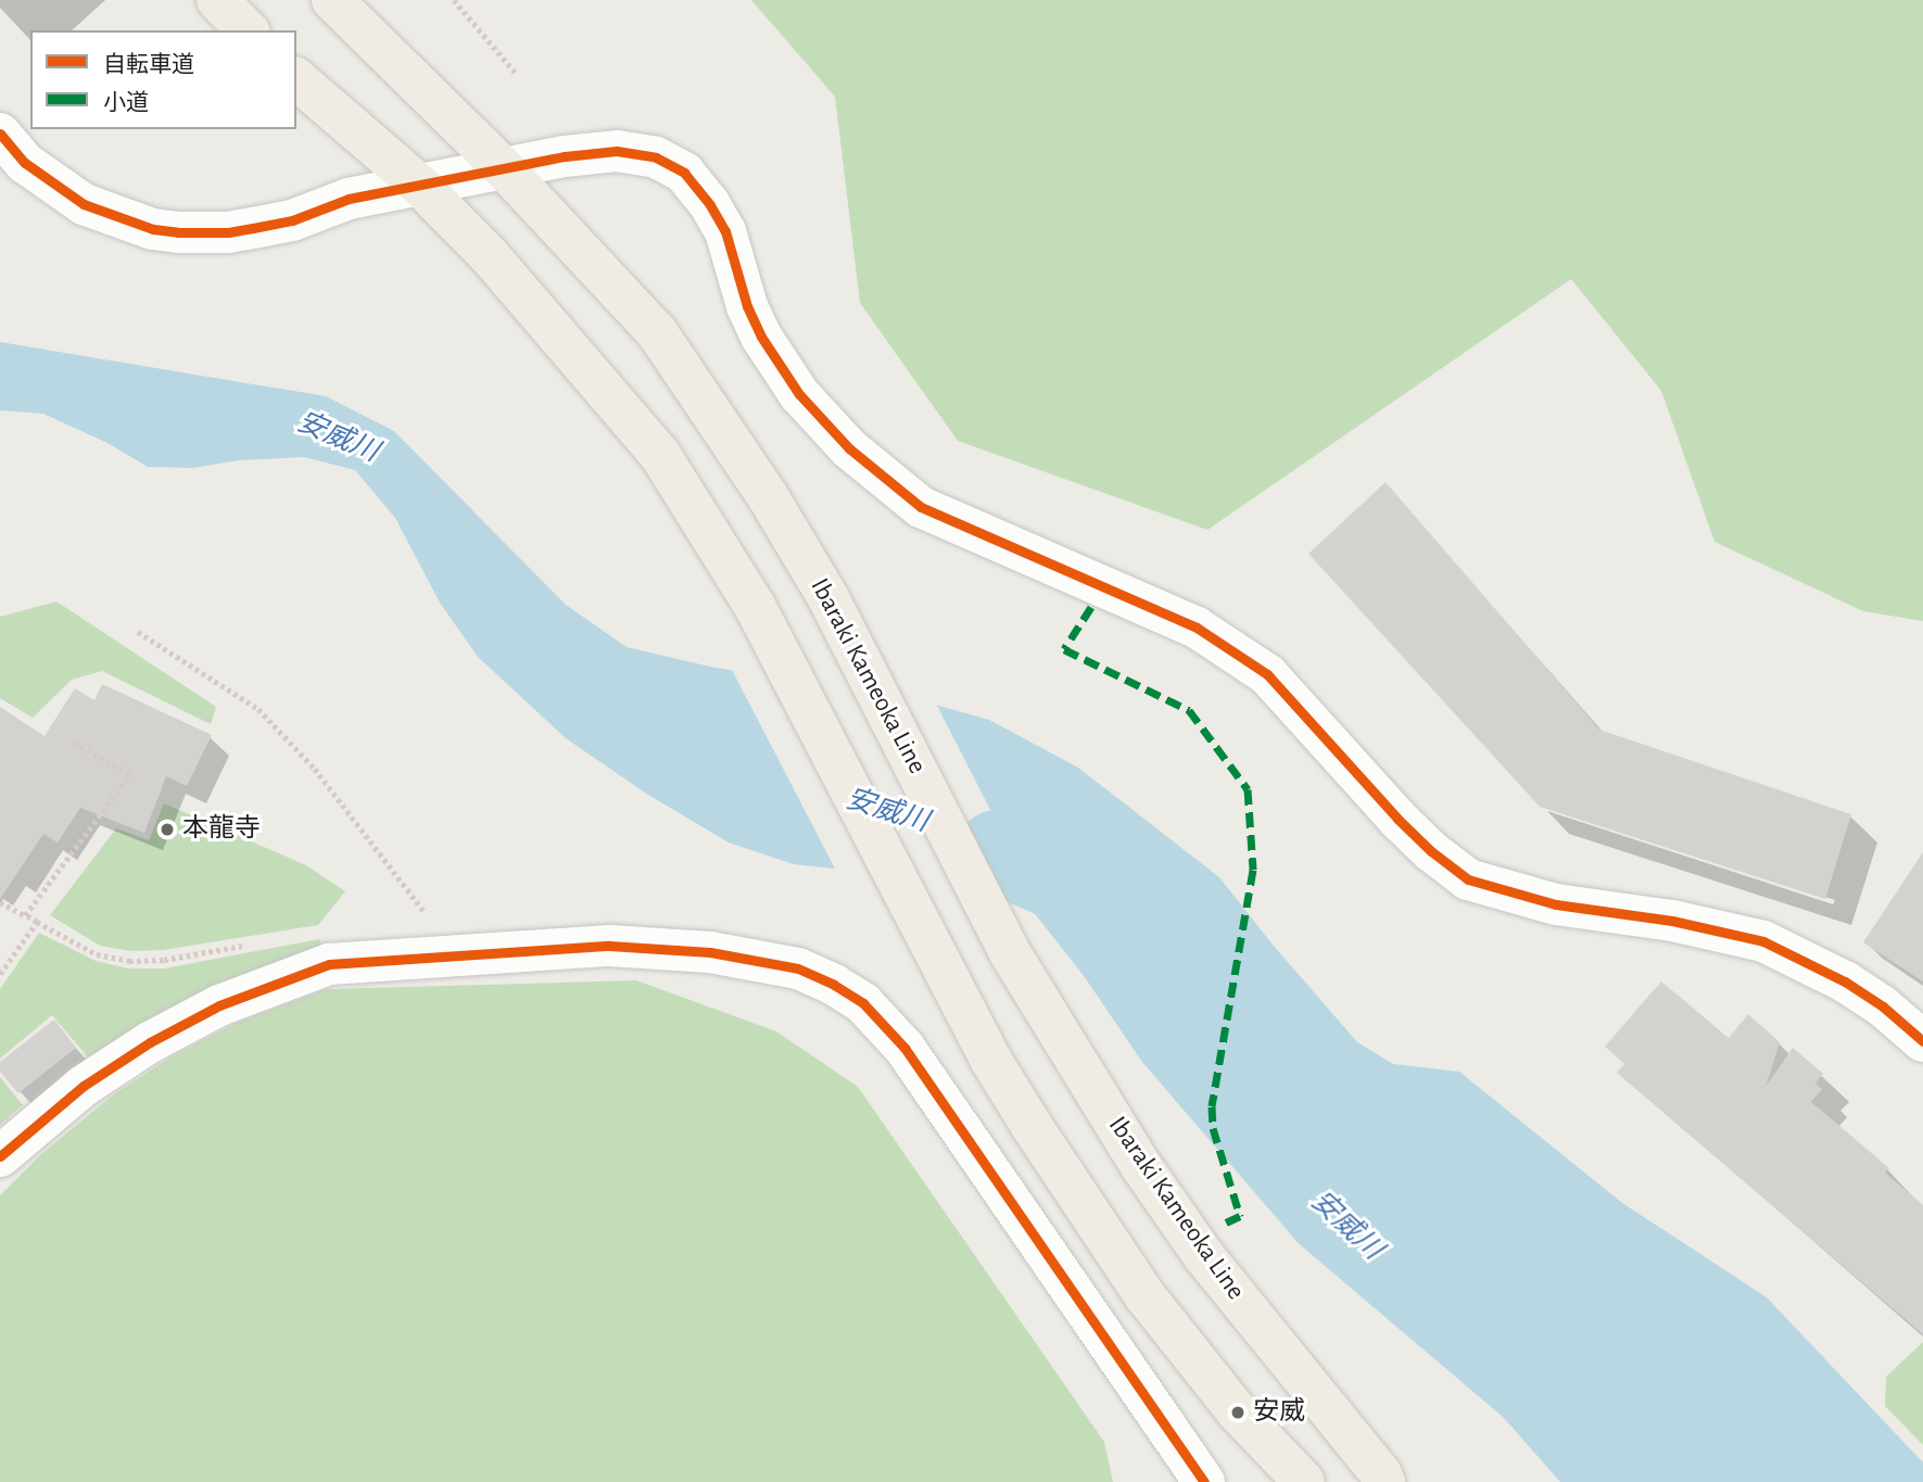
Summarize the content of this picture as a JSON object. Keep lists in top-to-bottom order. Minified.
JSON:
{"streets":{"main road":["Ibaraki Kameoka Line"]},"water":["安威川"],"places":["本龍寺","安威"],"legend":["自転車道","小道"]}
